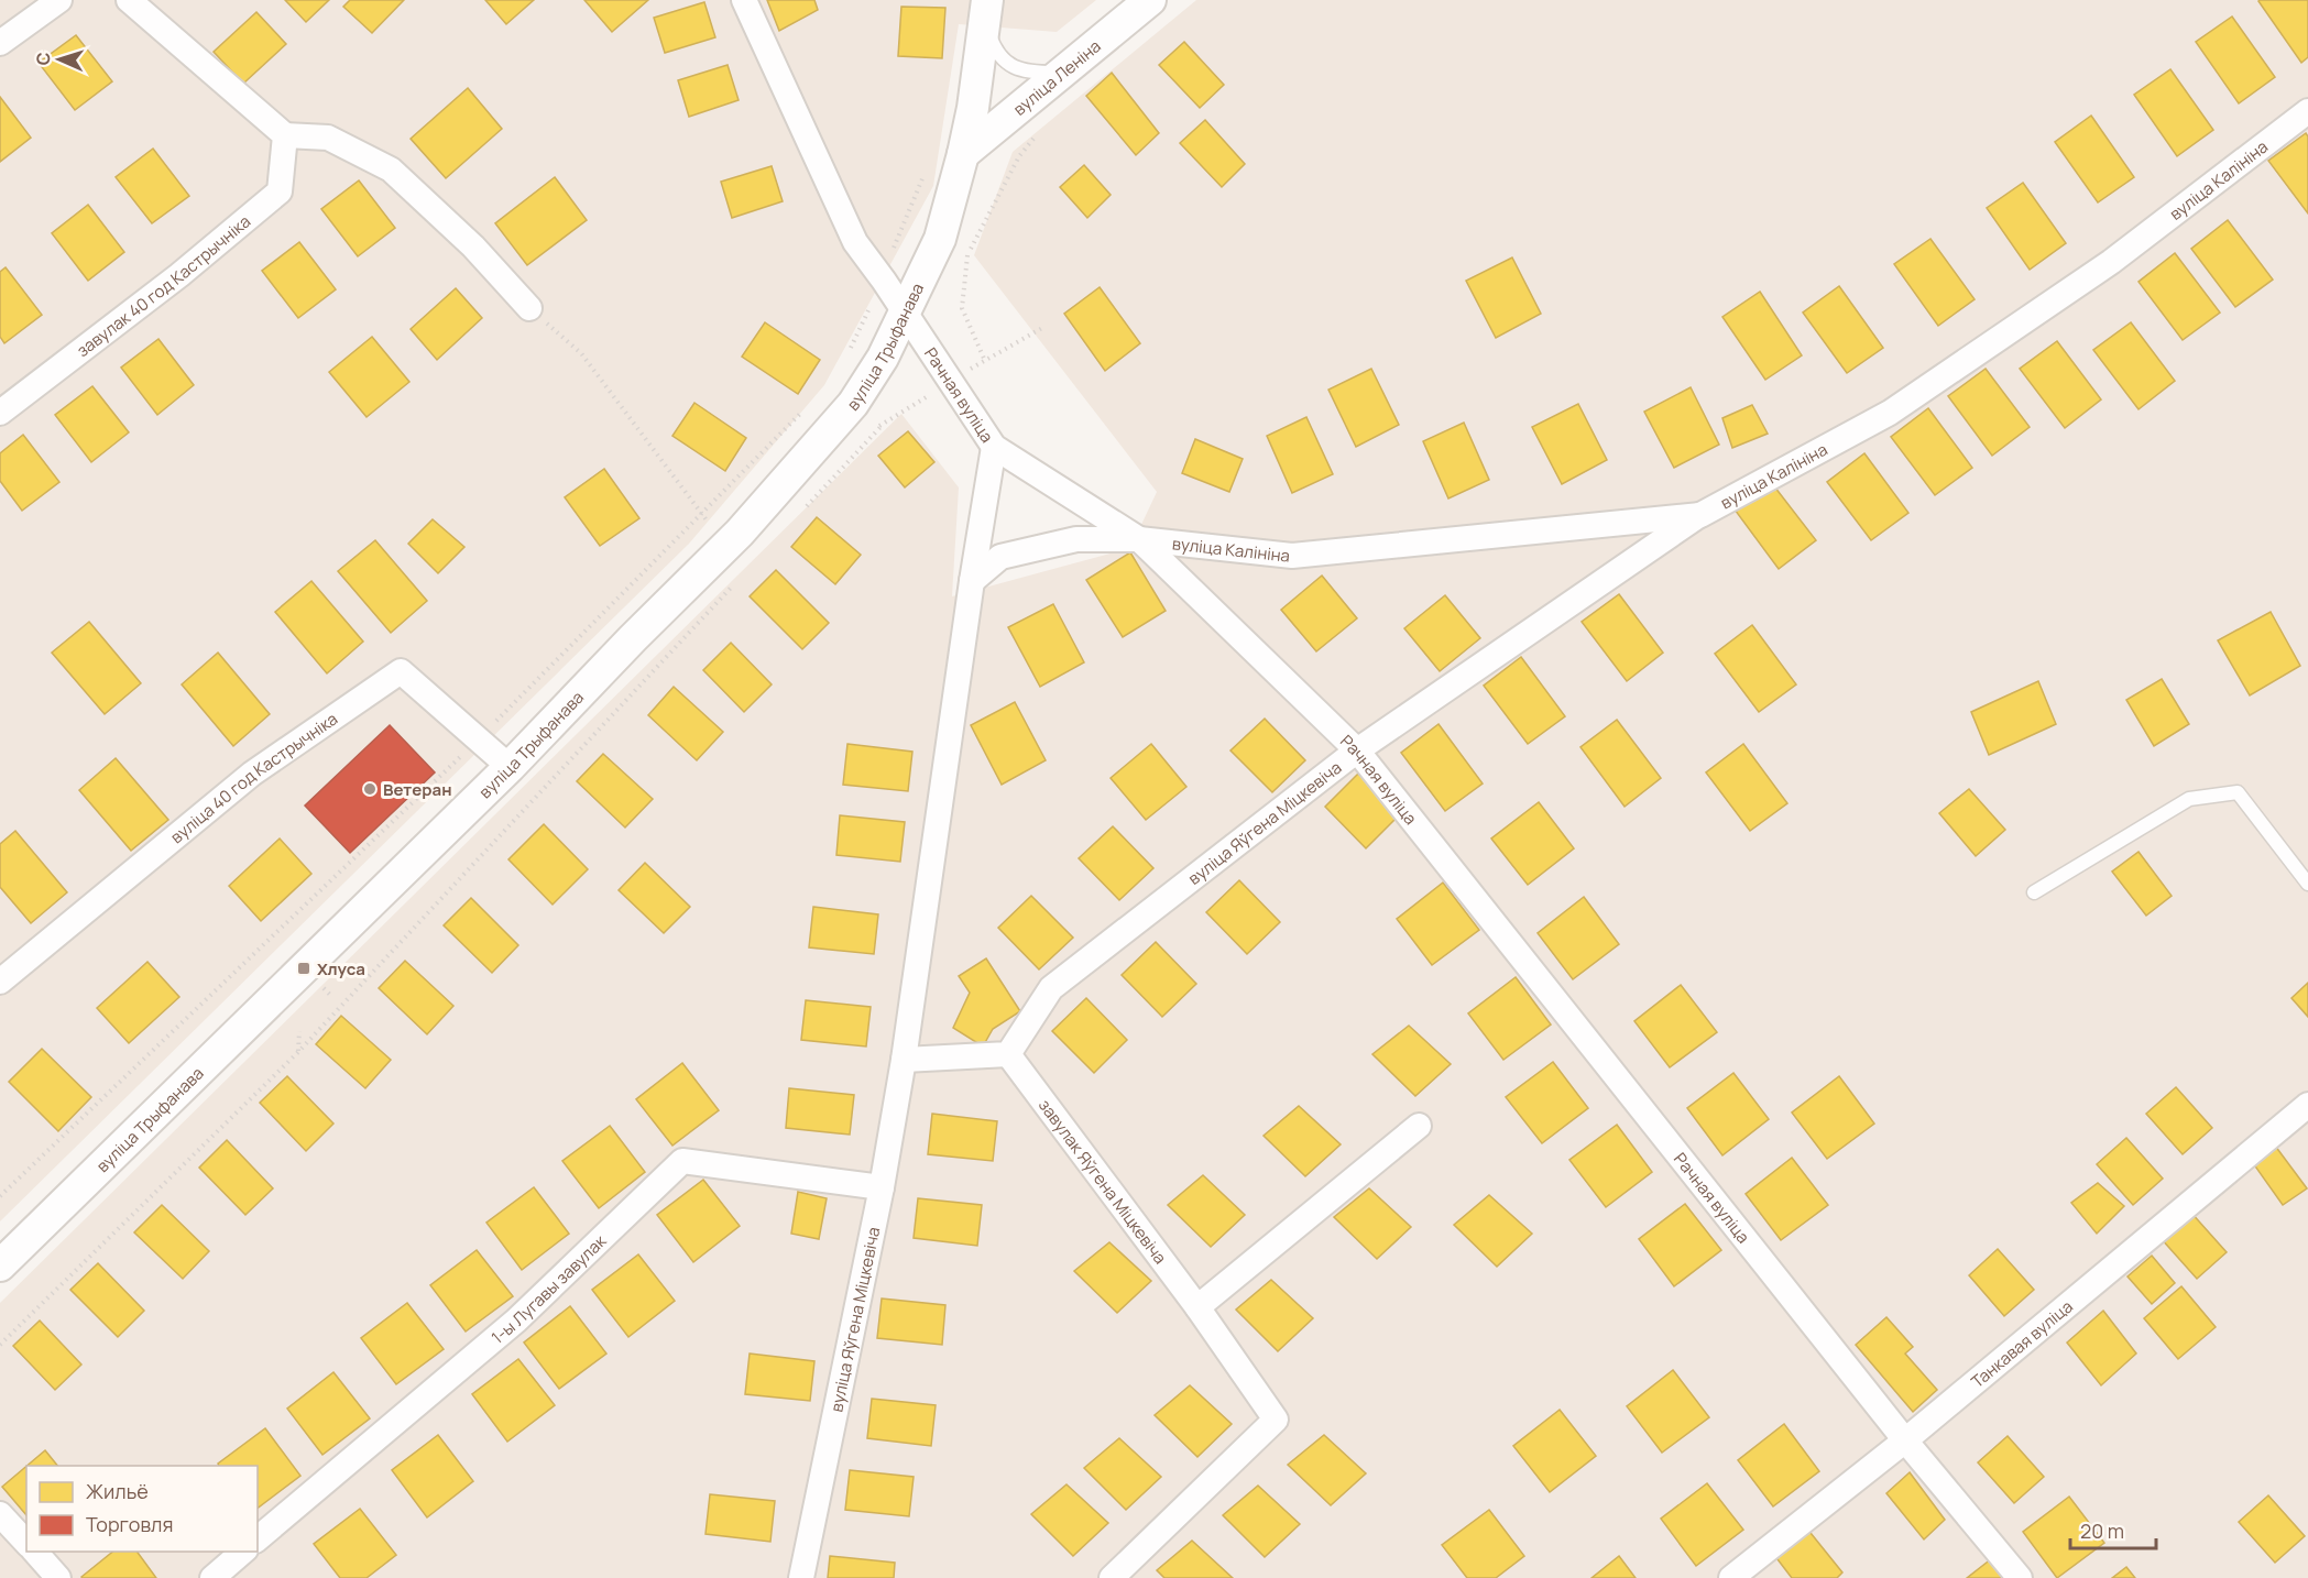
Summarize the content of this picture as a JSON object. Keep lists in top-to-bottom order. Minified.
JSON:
{"streets":{"street":["вуліца Леніна","вуліца Калініна","завулак 40 год Кастрычніка","вуліца Трыфанава","Рачная вуліца","вуліца 40 год Кастрычніка","вуліца Яўгена Міцкевіча","завулак Яўгена Міцкевіча","1-ы Лугавы завулак","Танкавая вуліца"]},"crossings":[["вуліца Леніна","вуліца Трыфанава"],["вуліца Калініна","Рачная вуліца"],["вуліца Калініна","вуліца Яўгена Міцкевіча"],["вуліца Трыфанава","Рачная вуліца"],["вуліца Трыфанава","вуліца 40 год Кастрычніка"],["Рачная вуліца","вуліца Яўгена Міцкевіча"],["Рачная вуліца","Танкавая вуліца"],["вуліца Яўгена Міцкевіча","завулак Яўгена Міцкевіча"],["вуліца Яўгена Міцкевіча","1-ы Лугавы завулак"]],"places":{"other":["Ветеран"],"transit":["Хлуса"]},"legend":["Жильё","Торговля"],"scale_bar":"20 m","north":"left"}
